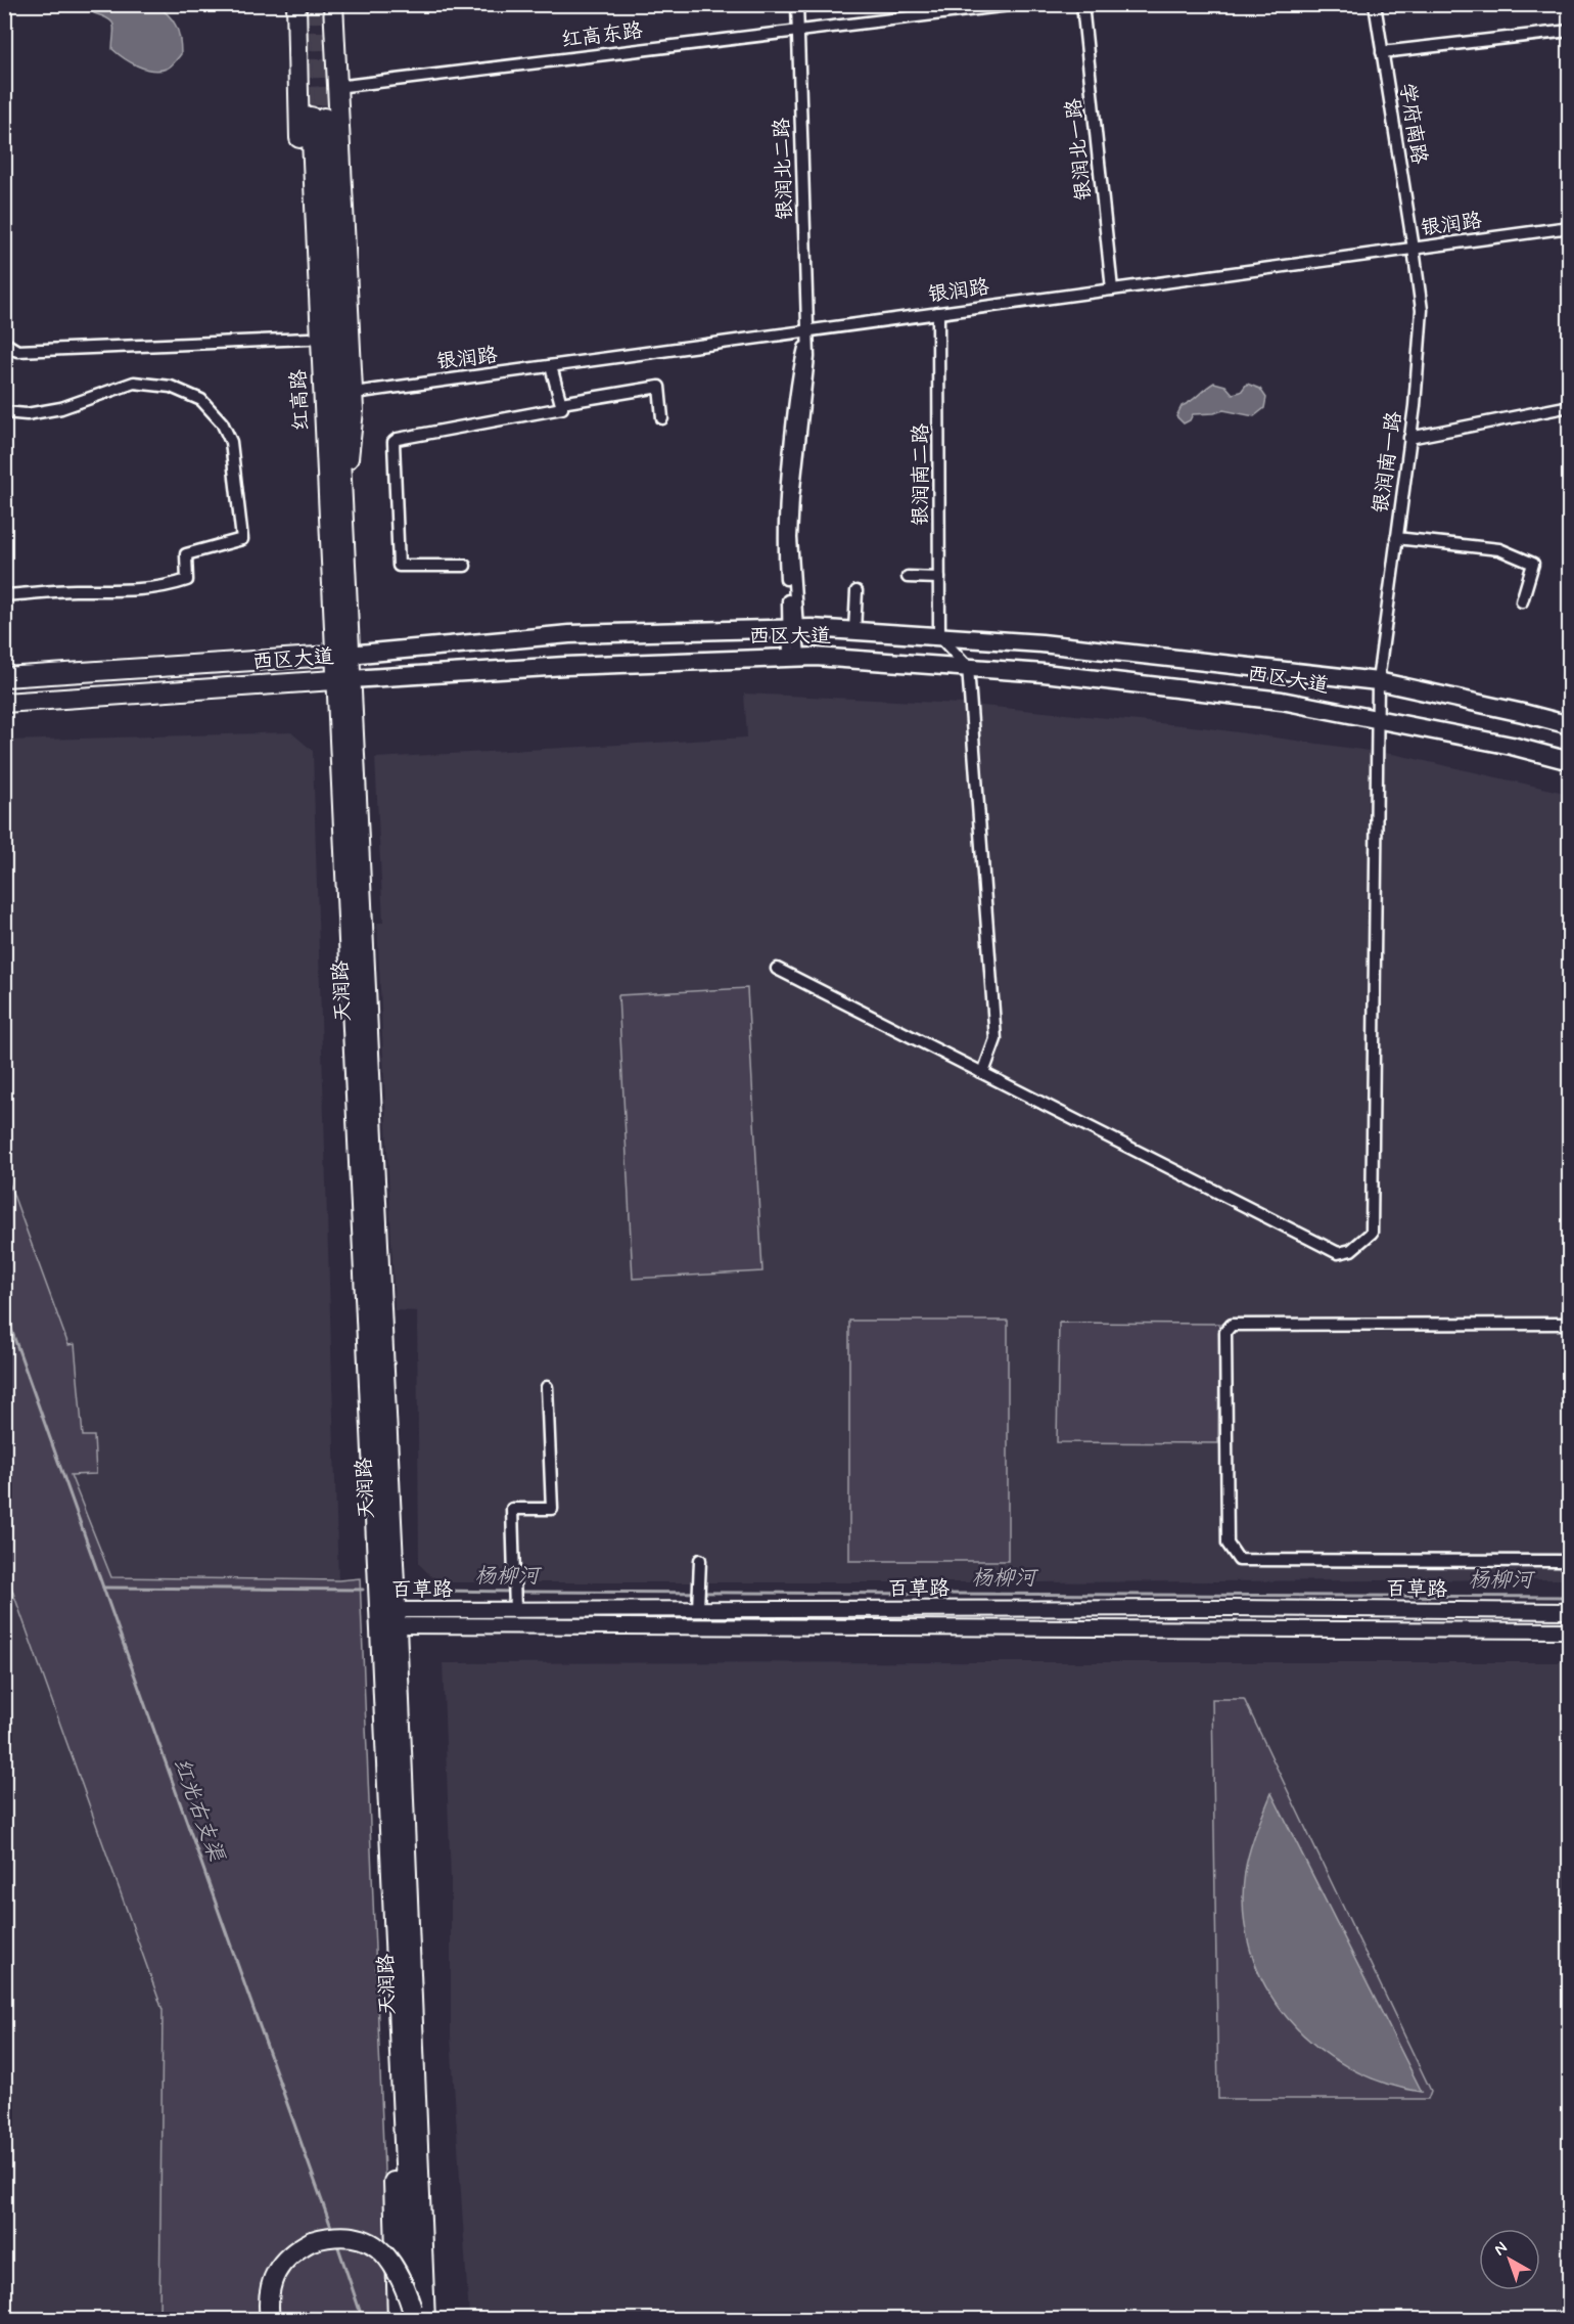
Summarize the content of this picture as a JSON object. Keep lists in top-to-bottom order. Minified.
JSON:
{"streets":{"main road":["红高路","西区大道","天润路"],"street":["红高东路","学府南路","银润北一路","银润北二路","银润路","银润南一路","银润南二路","百草路"]},"crossings":[["红高东路","银润北二路"],["学府南路","银润路"],["学府南路","银润南一路"],["银润北一路","银润路"],["银润北二路","银润路"],["银润北二路","西区大道"],["银润路","银润南一路"],["银润路","银润南二路"],["红高路","西区大道"],["红高路","天润路"],["银润南一路","西区大道"],["银润南二路","西区大道"],["西区大道","天润路"],["天润路","百草路"]],"water":["杨柳河","红光右支渠"],"north":"top left"}
